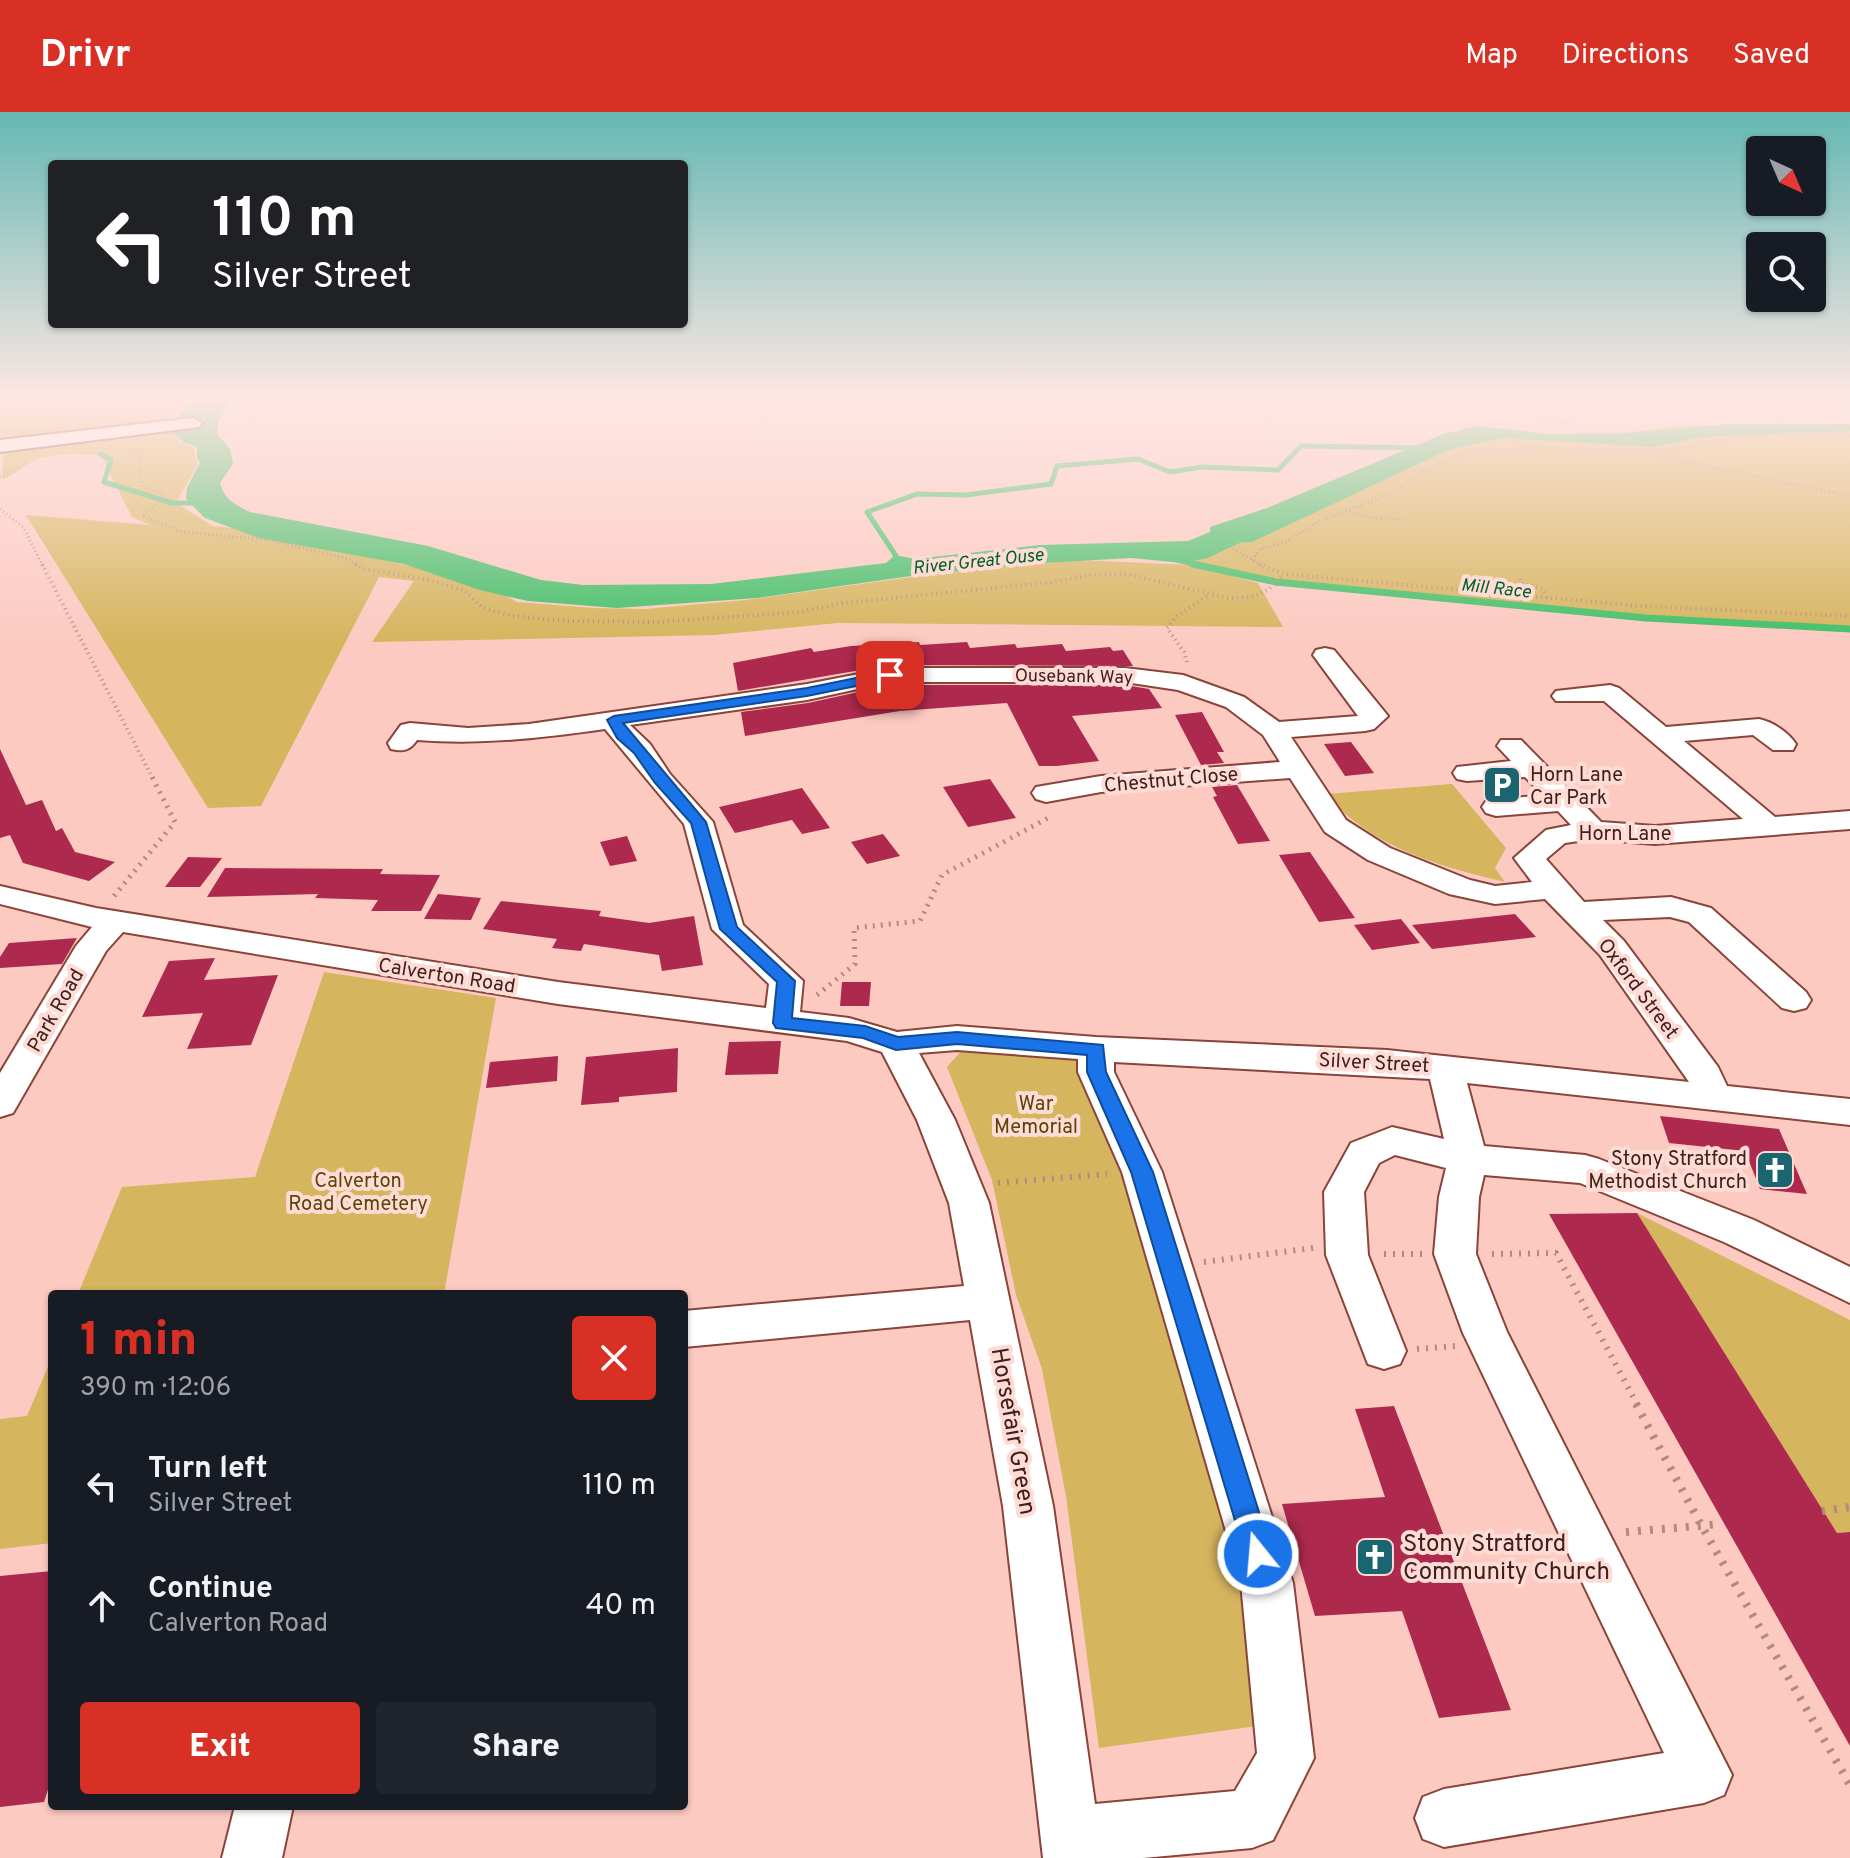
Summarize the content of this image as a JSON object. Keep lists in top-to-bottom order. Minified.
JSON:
{"streets":{"street":["Ousebank Way","Chestnut Close","Horn Lane","Calverton Road","Oxford Street","Park Road","Silver Street","Horsefair Green"]},"crossings":[["Ousebank Way","Chestnut Close"],["Ousebank Way","Horn Lane"],["Ousebank Way","Oxford Street"],["Horn Lane","Oxford Street"],["Calverton Road","Park Road"],["Calverton Road","Silver Street"],["Calverton Road","Horsefair Green"],["Oxford Street","Silver Street"],["Silver Street","Horsefair Green"]],"water":["River Great Ouse","Mill Race"],"parks":["War Memorial","Calverton Road Cemetery"],"places":{"parking":["Horn Lane Car Park"],"church":["Stony Stratford Methodist Church","Stony Stratford Community Church"]},"north":"bottom right","page":{"header":"Drivr","nav":["Map","Directions","Saved"],"turn":["110 m","Silver Street"],"heading":["1 min","390 m · 12:06"],"list":[{"name":"Turn left","note":"Silver Street","value":"110 m"},{"name":"Continue","note":"Calverton Road","value":"40 m"}],"buttons":["Exit","Share"]}}
